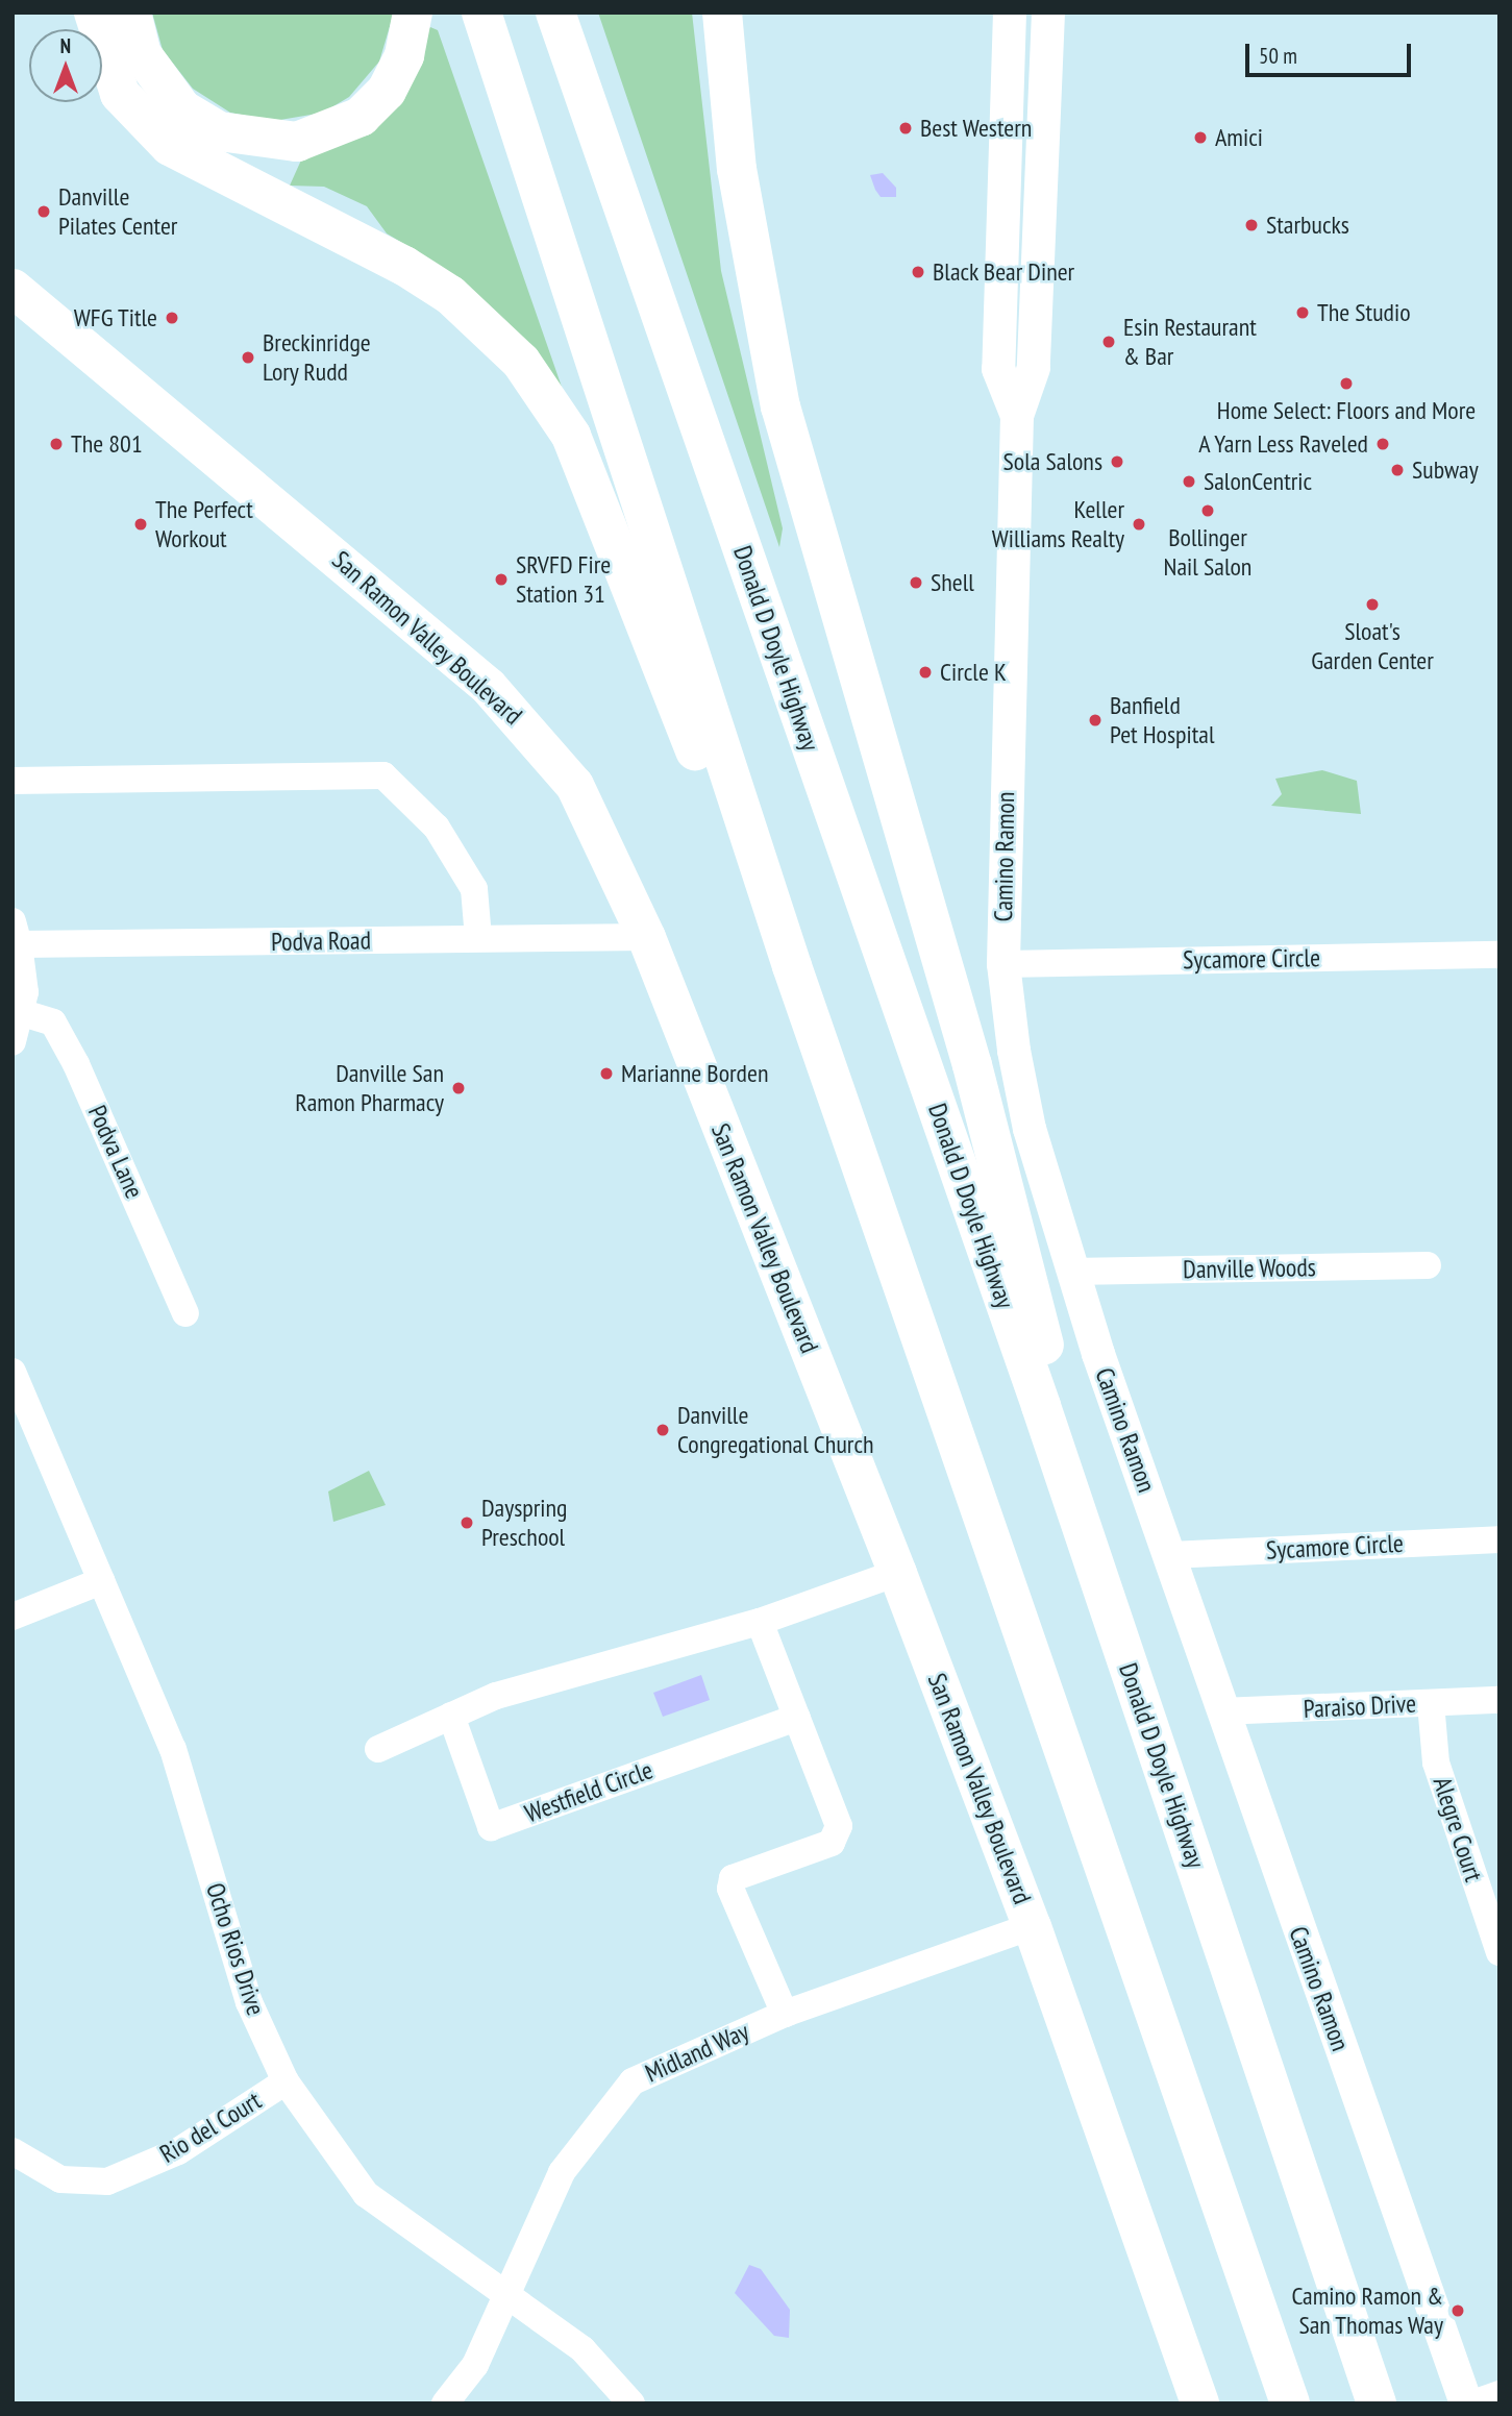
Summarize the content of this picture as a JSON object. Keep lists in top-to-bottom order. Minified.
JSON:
{"streets":{"highway":["Donald D Doyle Highway"],"main road":["San Ramon Valley Boulevard"],"street":["Camino Ramon","Podva Road","Sycamore Circle","Podva Lane","Danville Woods","Paraiso Drive","Westfield Circle","Alegre Court","Ocho Rios Drive","Midland Way","Rio del Court"]},"crossings":[["San Ramon Valley Boulevard","Podva Road"],["San Ramon Valley Boulevard","Midland Way"],["Camino Ramon","Sycamore Circle"],["Camino Ramon","Danville Woods"],["Camino Ramon","Paraiso Drive"],["Paraiso Drive","Alegre Court"],["Ocho Rios Drive","Midland Way"],["Ocho Rios Drive","Rio del Court"]],"places":["Best Western","Amici","Danville Pilates Center","Starbucks","Black Bear Diner","The Studio","WFG Title","Esin Restaurant & Bar","Breckinridge Lory Rudd","Home Select: Floors and More","The 801","A Yarn Less Raveled","Sola Salons","Subway","SalonCentric","Bollinger Nail Salon","The Perfect Workout","Keller Williams Realty","SRVFD Fire Station 31","Shell","Sloat's Garden Center","Circle K","Banfield Pet Hospital","Marianne Borden","Danville San Ramon Pharmacy","Danville Congregational Church","Dayspring Preschool","Camino Ramon & San Thomas Way"],"scale_bar":"50 m","north":"top"}
